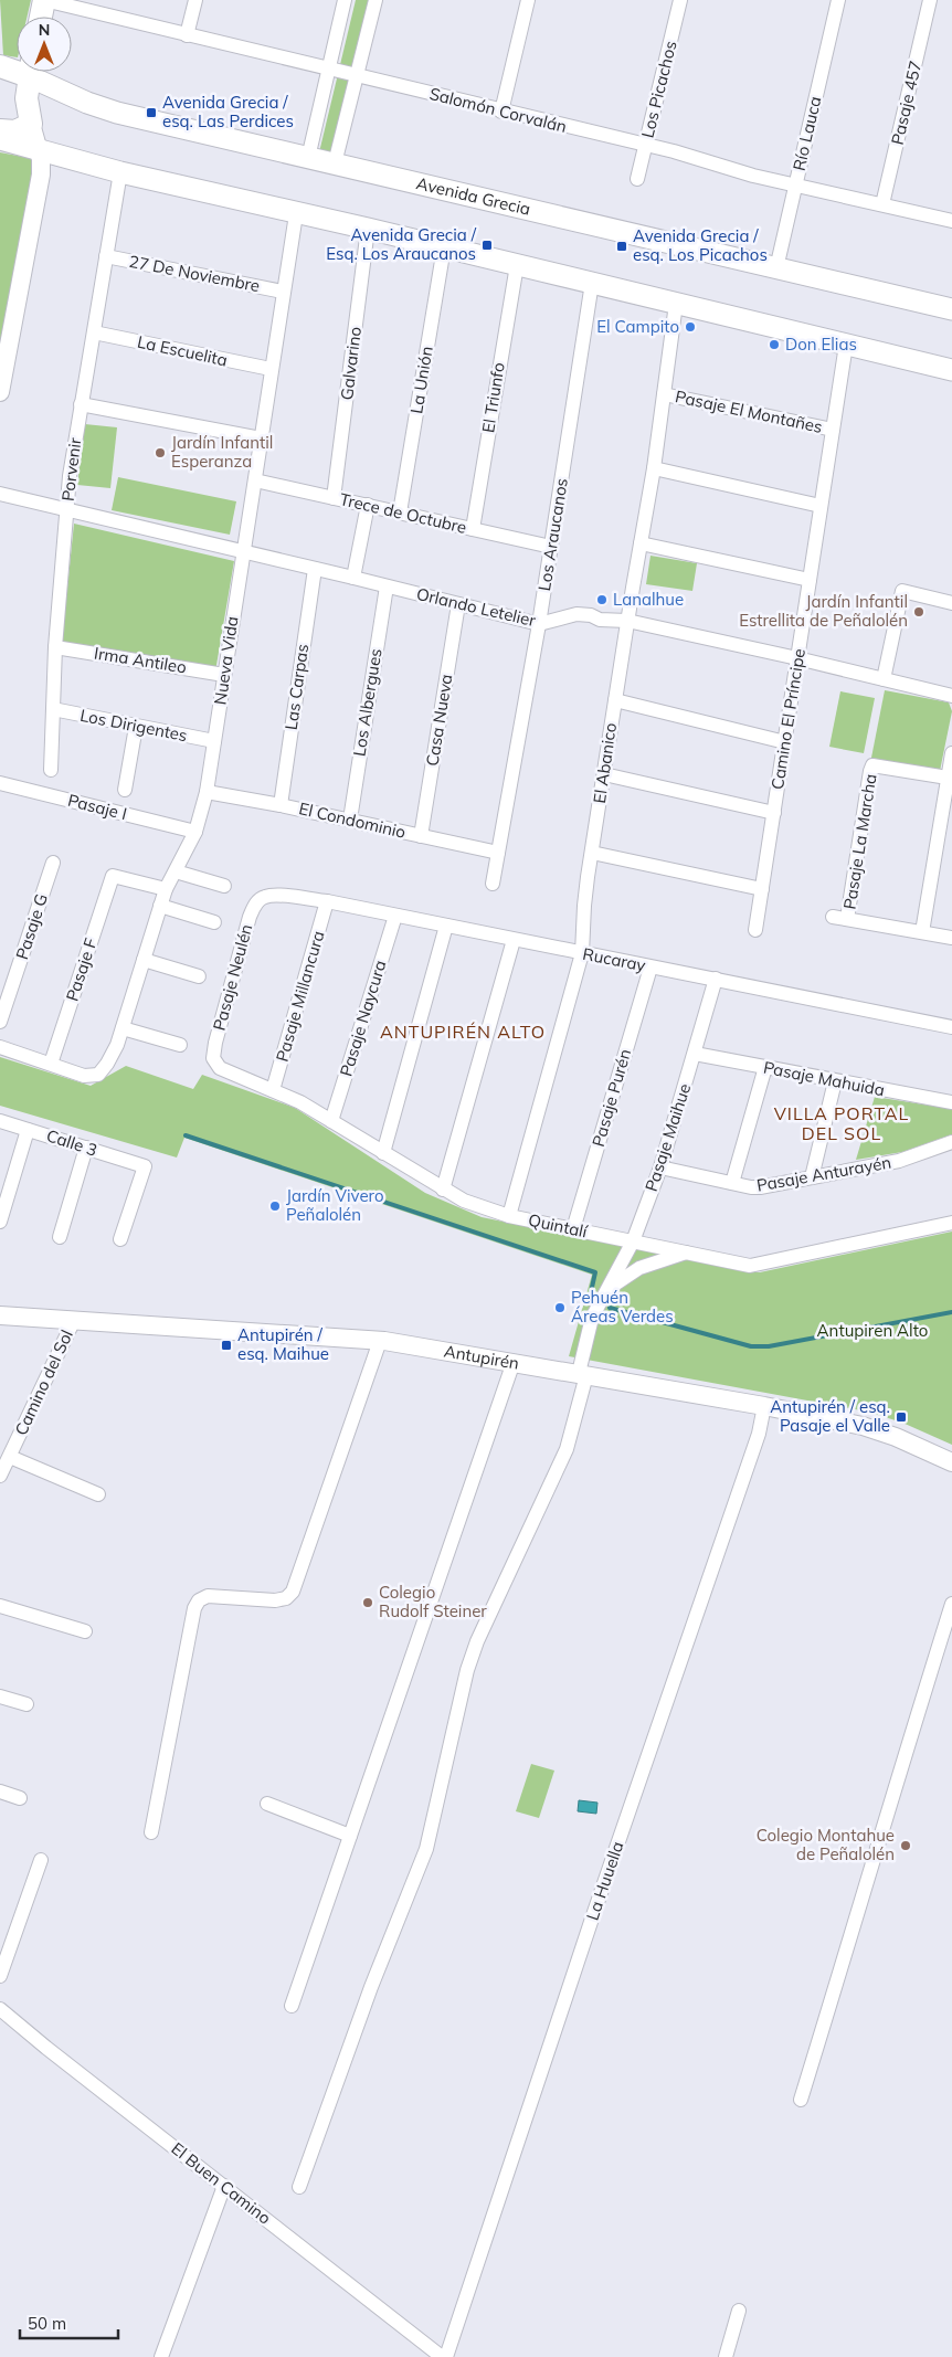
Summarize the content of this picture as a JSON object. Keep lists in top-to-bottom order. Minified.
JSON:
{"streets":{"main road":["Avenida Grecia"],"street":["Los Picachos","Pasaje 457","Salomón Corvalán","Río Lauca","27 De Noviembre","La Escuelita","Galvarino","La Unión","El Triunfo","Pasaje El Montañes","Porvenir","Trece de Octubre","Los Araucanos","Orlando Letelier","Irma Antileo","Nueva Vida","Las Carpas","Los Albergues","Camino El Príncipe","Casa Nueva","Los Dirigentes","El Abanico","Pasaje I","El Condominio","Pasaje La Marcha","Pasaje G","Rucaray","Pasaje F","Pasaje Neulén","Pasaje Millancura","Pasaje Naycura","Pasaje Mahuida","Pasaje Purén","Pasaje Maihue","Calle 3","Pasaje Anturayén","Quintalí","Antupirén","Camino del Sol","La Huuella","El Buen Camino"]},"crossings":[["Los Picachos","Salomón Corvalán"],["Pasaje 457","Salomón Corvalán"],["Salomón Corvalán","Río Lauca"],["Río Lauca","Avenida Grecia"],["27 De Noviembre","Porvenir"],["27 De Noviembre","Nueva Vida"],["La Escuelita","Porvenir"],["La Escuelita","Nueva Vida"],["Galvarino","Trece de Octubre"],["La Unión","Trece de Octubre"],["El Triunfo","Trece de Octubre"],["Pasaje El Montañes","Camino El Príncipe"],["Pasaje El Montañes","El Abanico"],["Porvenir","Orlando Letelier"],["Porvenir","Irma Antileo"],["Porvenir","Los Dirigentes"],["Trece de Octubre","Los Araucanos"],["Trece de Octubre","Nueva Vida"],["Los Araucanos","Orlando Letelier"],["Los Araucanos","El Condominio"],["Orlando Letelier","Nueva Vida"],["Orlando Letelier","Las Carpas"],["Orlando Letelier","Los Albergues"],["Orlando Letelier","Camino El Príncipe"],["Orlando Letelier","Casa Nueva"],["Orlando Letelier","El Abanico"],["Irma Antileo","Nueva Vida"],["Nueva Vida","Los Dirigentes"],["Nueva Vida","Pasaje I"],["Nueva Vida","El Condominio"],["Nueva Vida","Pasaje F"],["Las Carpas","El Condominio"],["Los Albergues","El Condominio"],["Casa Nueva","El Condominio"],["El Abanico","Rucaray"],["El Abanico","Quintalí"],["Rucaray","Pasaje Neulén"],["Rucaray","Pasaje Millancura"],["Rucaray","Pasaje Naycura"],["Rucaray","Pasaje Purén"],["Rucaray","Pasaje Maihue"],["Pasaje Neulén","Quintalí"],["Pasaje Millancura","Quintalí"],["Pasaje Naycura","Quintalí"],["Pasaje Mahuida","Pasaje Maihue"],["Pasaje Purén","Quintalí"],["Pasaje Maihue","Pasaje Anturayén"],["Pasaje Maihue","Quintalí"],["Pasaje Maihue","Antupirén"],["Antupirén","Camino del Sol"],["Antupirén","La Huuella"]],"districts":["ANTUPIRÉN ALTO","VILLA PORTAL DEL SOL"],"parks":["Antupiren Alto"],"places":{"transit":["Avenida Grecia / esq. Las Perdices","Avenida Grecia / Esq. Los Araucanos","Avenida Grecia / esq. Los Picachos","Antupirén / esq. Maihue","Antupirén / esq. Pasaje el Valle"],"other":["El Campito","Don Elias","Jardín Infantil Esperanza","Lanalhue","Jardín Infantil Estrellita de Peñalolén","Jardín Vivero Peñalolén","Pehuén Áreas Verdes","Colegio Rudolf Steiner","Colegio Montahue de Peñalolén"]},"scale_bar":"50 m","north":"top"}
